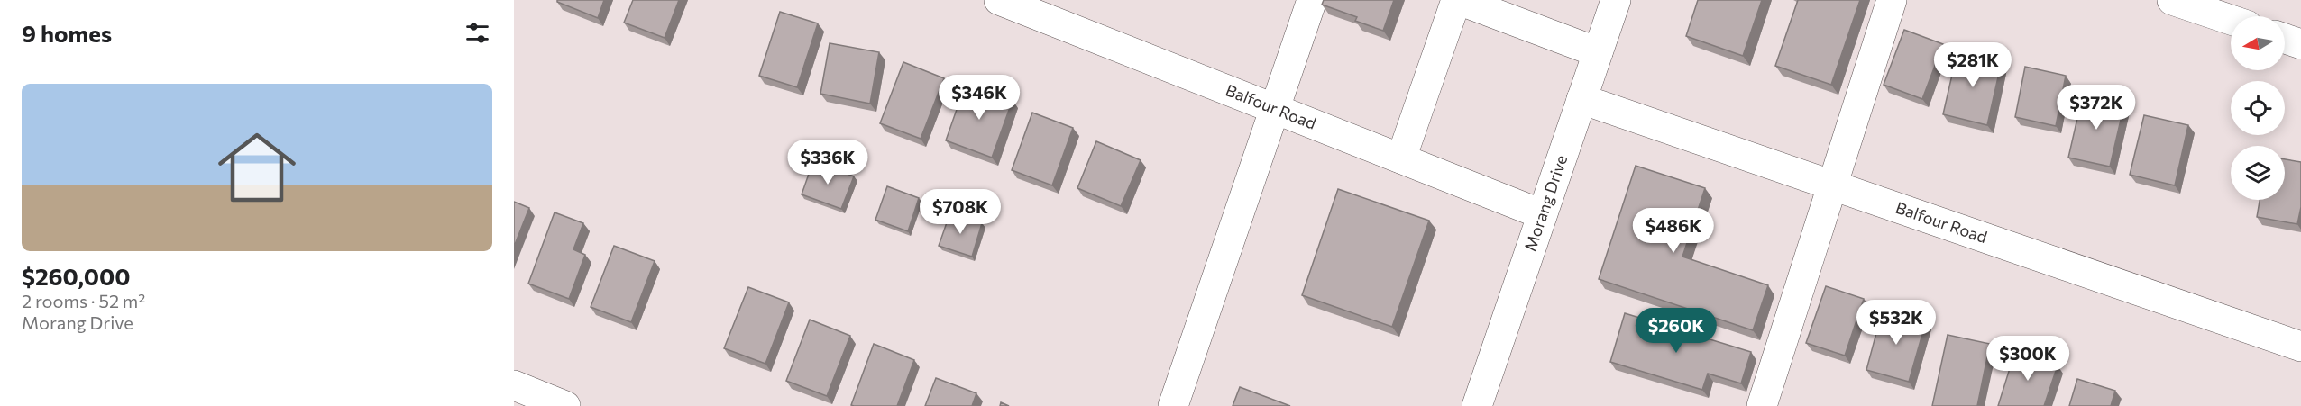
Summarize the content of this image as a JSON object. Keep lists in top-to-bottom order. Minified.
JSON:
{"streets":{"street":["Balfour Road","Morang Drive"]},"crossings":[["Balfour Road","Morang Drive"]],"north":"left","page":{"heading":"9 homes","price":["$281K","$346K","$372K","$336K","$708K","$486K","$532K","$260K","$300K"],"list":[{"name":"$260,000","note":"2 rooms · 52 m² · Morang Drive"}]}}
